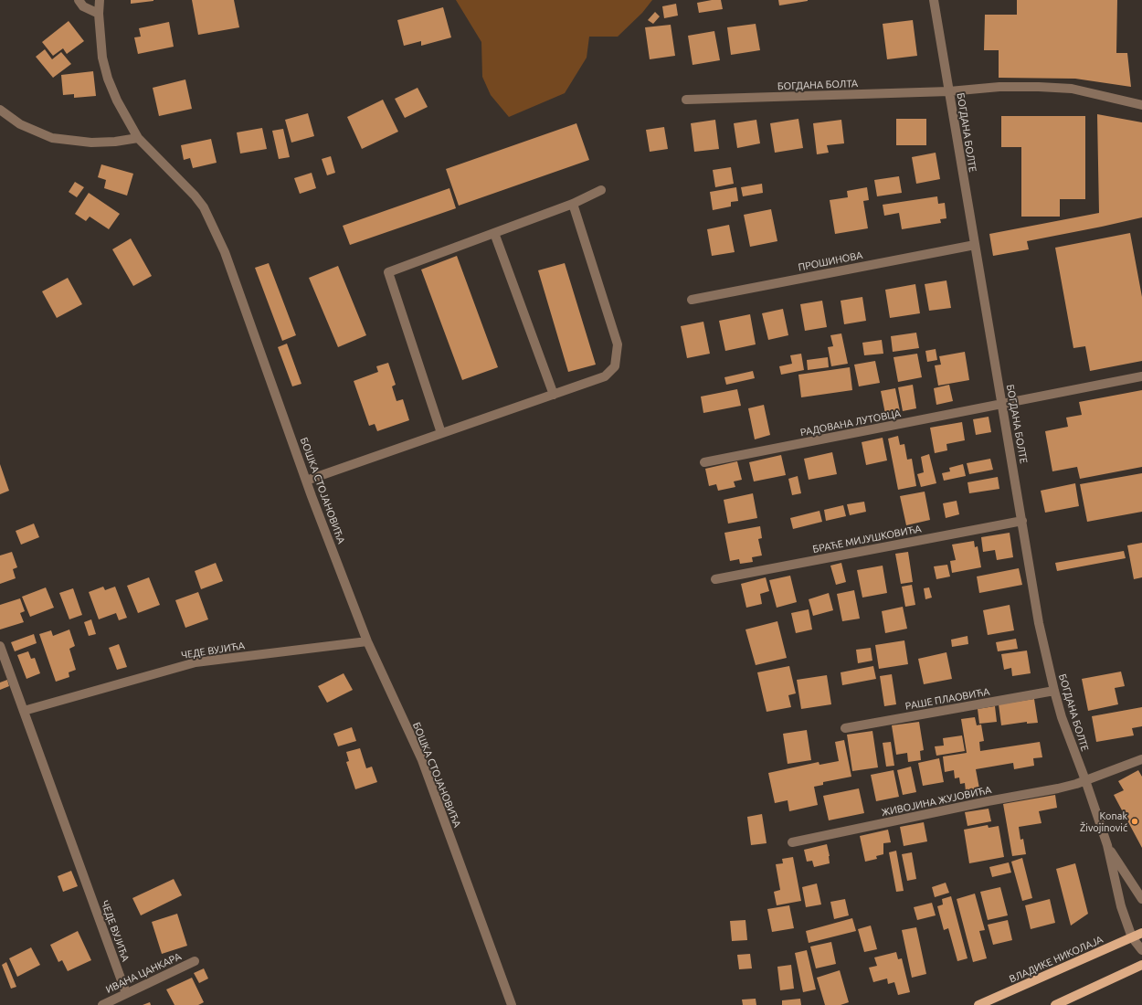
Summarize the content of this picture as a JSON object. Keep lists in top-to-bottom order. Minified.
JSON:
{"streets":{"main road":["ВЛАДИКЕ НИКОЛАЈА"],"street":["БОГДАНА БОЛТА","БОГДАНА БОЛТЕ","ПРОШИНОВА","РАДОВАНА ЛУТОВЦА","БОШКА СТОЈАНОВИЋА","БРАЋЕ МИЈУШКОВИЋА","ЧЕДЕ ВУЈИЋА","РАШЕ ПЛАОВИЋА","ЖИВОЈИНА ЖУЈОВИЋА","ИВАНА ЦАНКАРА"]},"crossings":[["БОГДАНА БОЛТА","БОГДАНА БОЛТЕ"],["БОГДАНА БОЛТЕ","ПРОШИНОВА"],["БОГДАНА БОЛТЕ","РАДОВАНА ЛУТОВЦА"],["БОГДАНА БОЛТЕ","БРАЋЕ МИЈУШКОВИЋА"],["БОГДАНА БОЛТЕ","РАШЕ ПЛАОВИЋА"],["БОГДАНА БОЛТЕ","ЖИВОЈИНА ЖУЈОВИЋА"],["БОГДАНА БОЛТЕ","ВЛАДИКЕ НИКОЛАЈА"],["БОШКА СТОЈАНОВИЋА","ЧЕДЕ ВУЈИЋА"],["ЧЕДЕ ВУЈИЋА","ИВАНА ЦАНКАРА"]],"places":["Konak Živojinović"]}
